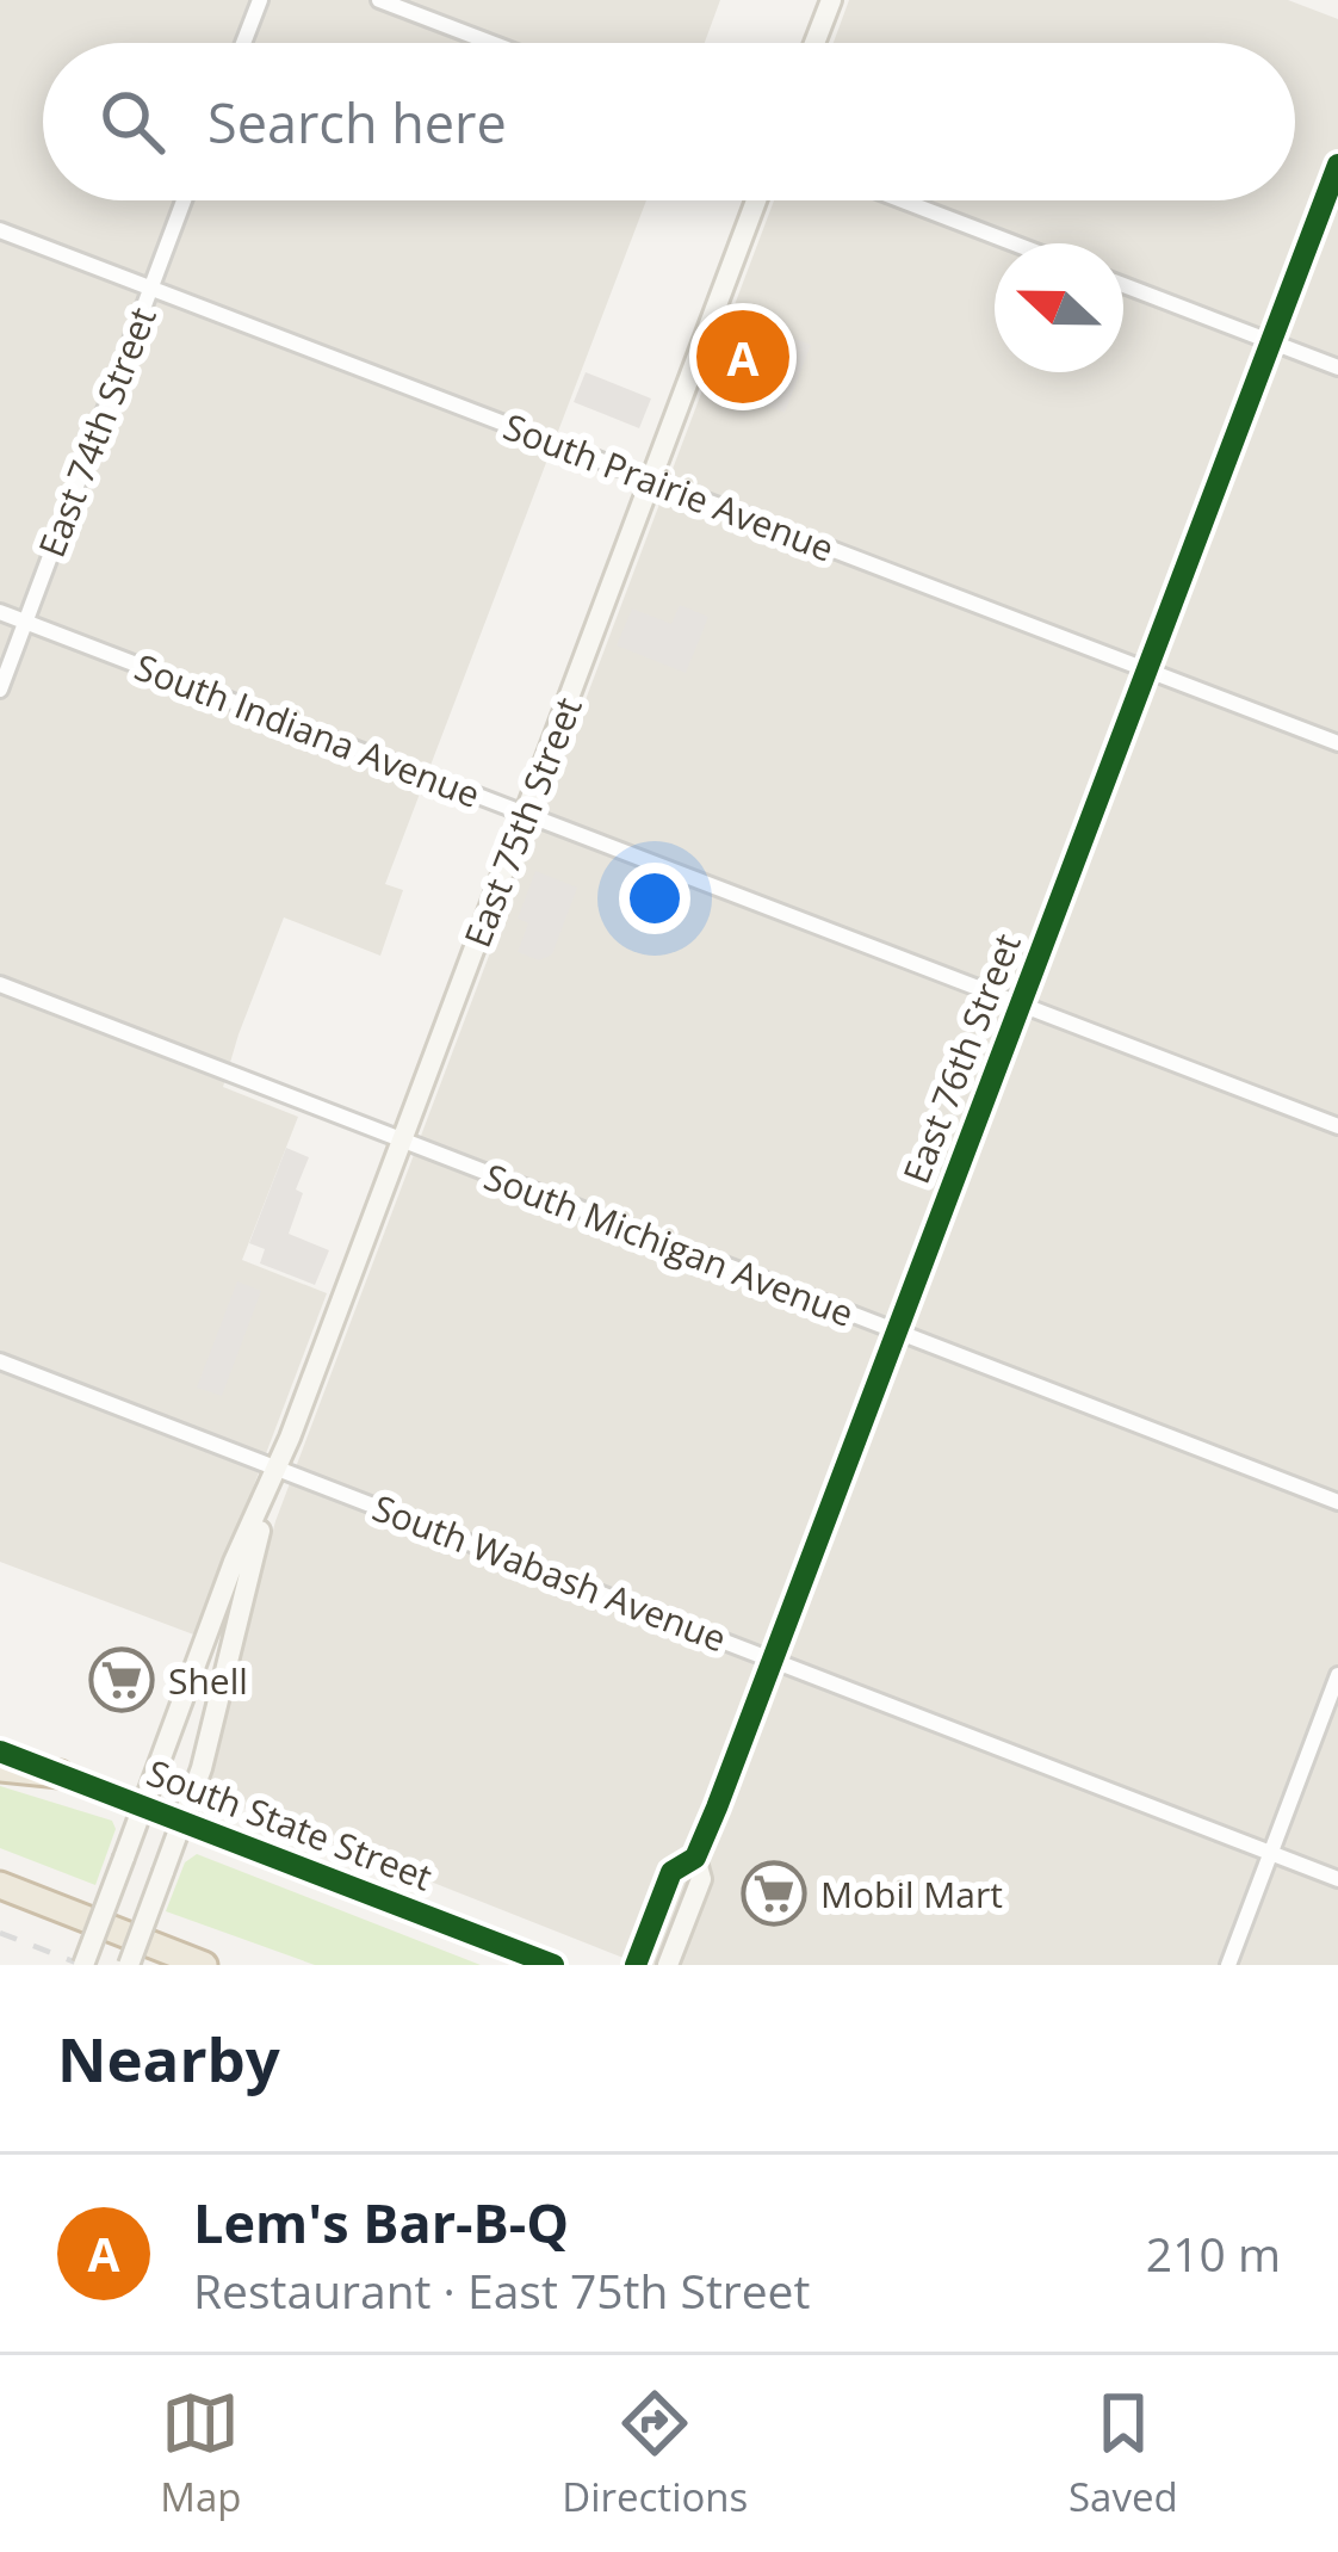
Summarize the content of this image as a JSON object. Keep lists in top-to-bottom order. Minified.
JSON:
{"streets":{"street":["East 74th Street","South Prairie Avenue","South Indiana Avenue","East 75th Street","East 76th Street","South Michigan Avenue","South Wabash Avenue","South State Street"]},"crossings":[["East 74th Street","South Prairie Avenue"],["East 74th Street","South Indiana Avenue"],["South Prairie Avenue","East 75th Street"],["South Prairie Avenue","East 76th Street"],["South Indiana Avenue","East 75th Street"],["South Indiana Avenue","East 76th Street"],["East 75th Street","South Michigan Avenue"],["East 75th Street","South Wabash Avenue"],["East 75th Street","South State Street"],["East 76th Street","South Michigan Avenue"],["East 76th Street","South Wabash Avenue"]],"places":{"supermarket":["Shell","Mobil Mart"]},"north":"left","page":{"search":"Search here","pins":"A","heading":"Nearby","list":[{"mark":"A","name":"Lem's Bar-B-Q","note":"Restaurant · East 75th Street","value":"210 m"}],"nav":["Map","Directions","Saved"]}}
